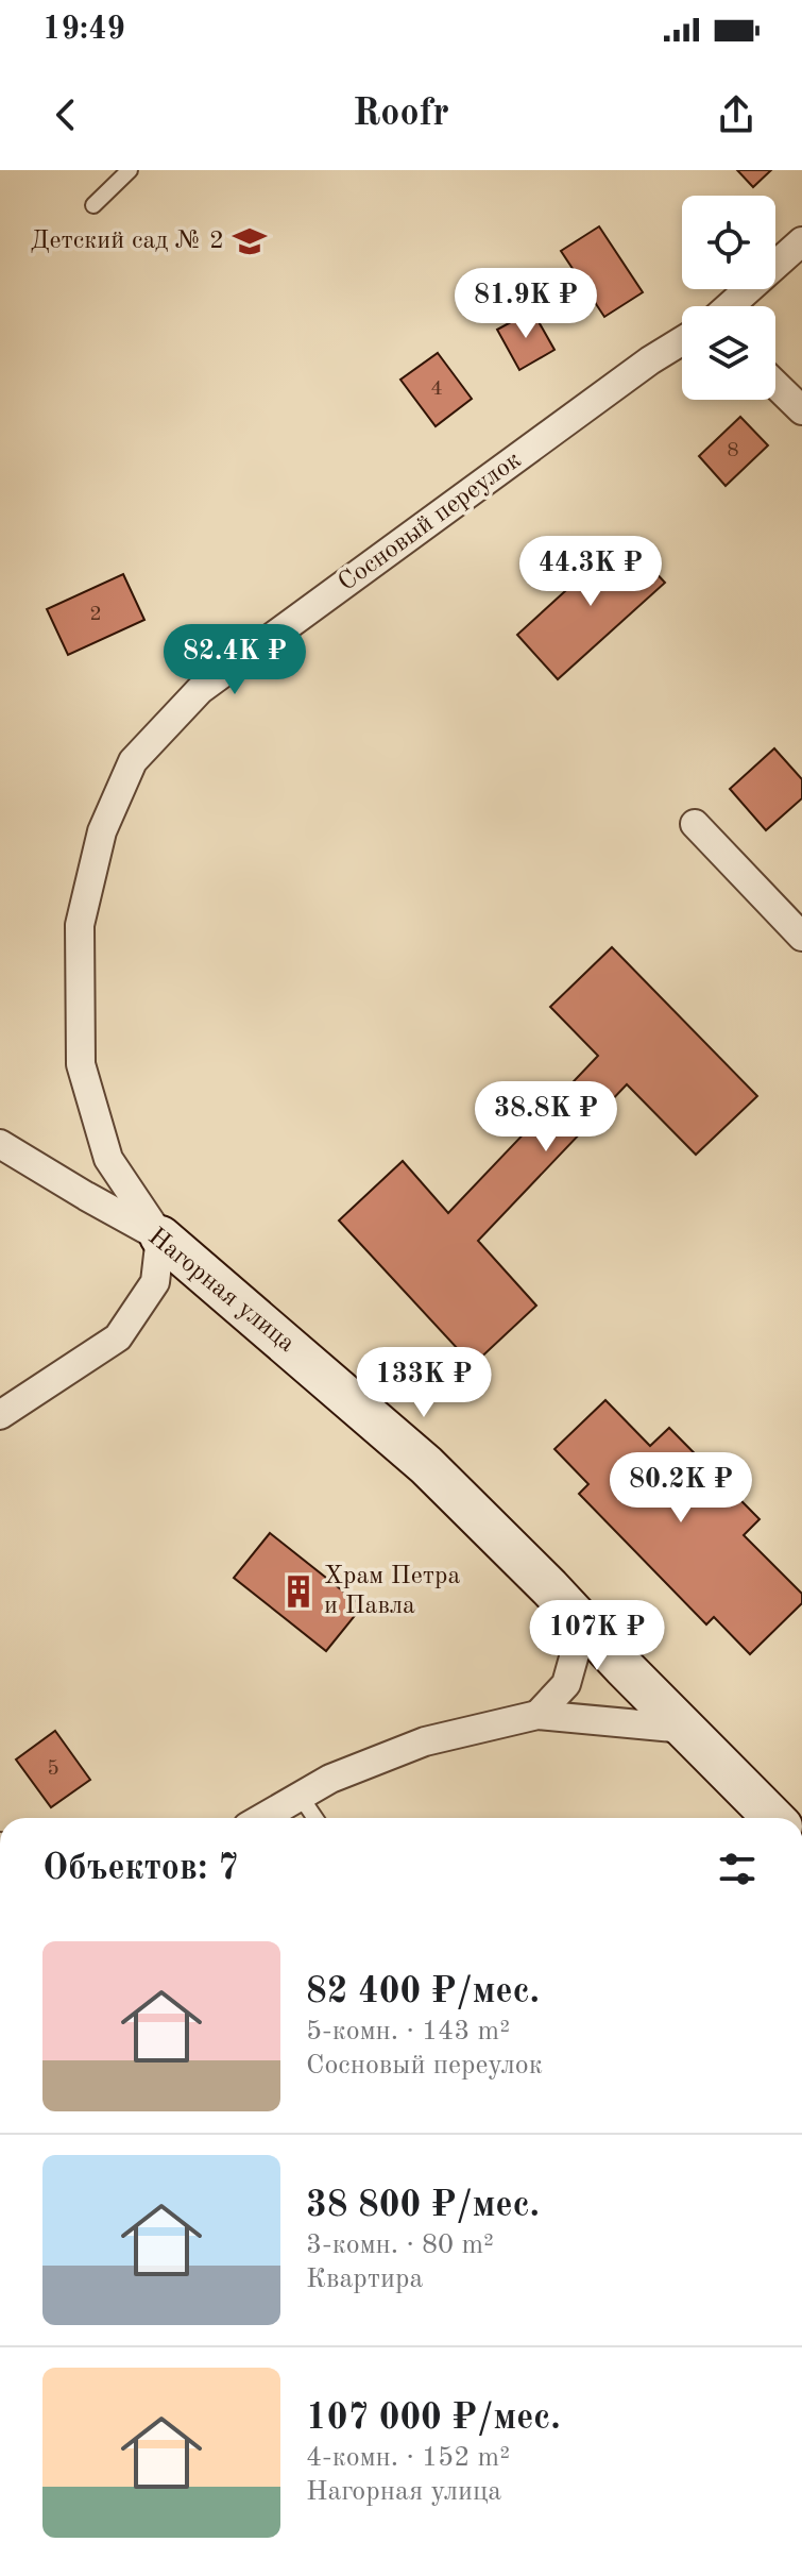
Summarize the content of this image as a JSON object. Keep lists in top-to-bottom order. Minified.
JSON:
{"streets":{"street":["Сосновый переулок","Нагорная улица"]},"crossings":[["Сосновый переулок","Нагорная улица"]],"places":{"school or university":["Детский сад № 2"],"building":["Храм Петра и Павла"]},"house_numbers":["4","8","2","5"],"page":{"status":"19:49","header":"Roofr","price":["81.9K ₽","44.3K ₽","82.4K ₽","38.8K ₽","133K ₽","80.2K ₽","107K ₽"],"heading":"Объектов: 7","list":[{"name":"82 400 ₽/мес.","note":"5-комн. · 143 m² · Сосновый переулок"},{"name":"38 800 ₽/мес.","note":"3-комн. · 80 m² · Квартира"},{"name":"107 000 ₽/мес.","note":"4-комн. · 152 m² · Нагорная улица"}]}}
